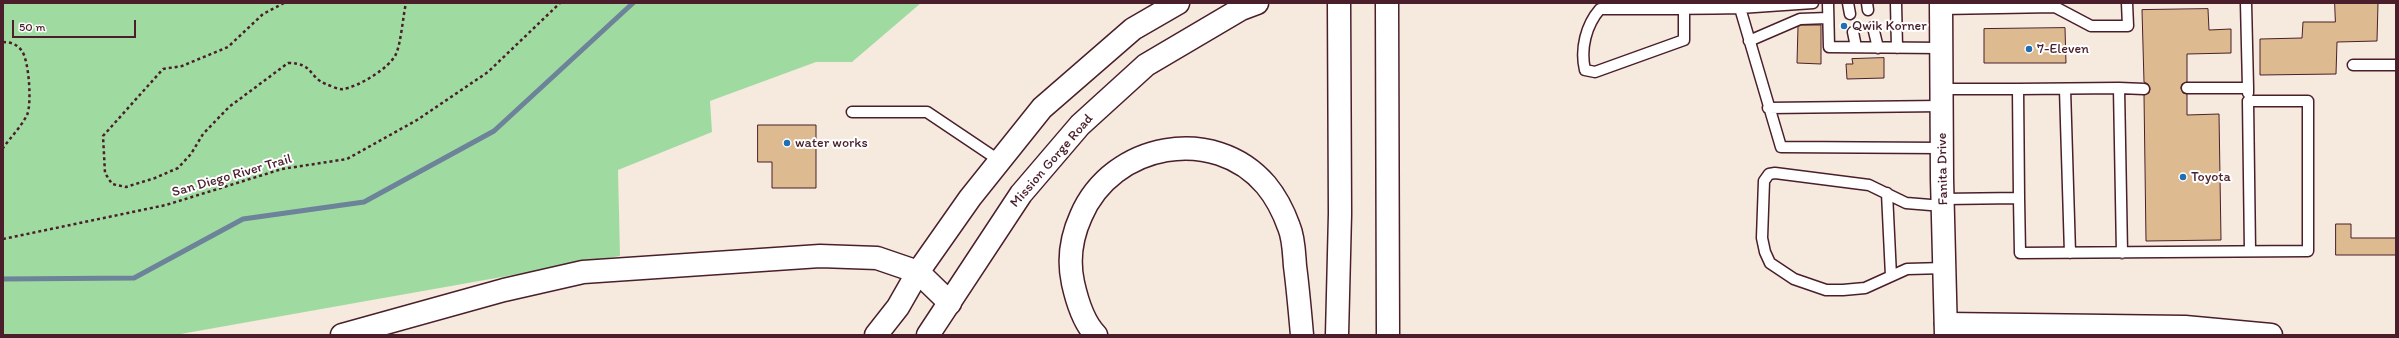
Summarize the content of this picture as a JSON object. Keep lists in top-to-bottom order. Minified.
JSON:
{"streets":{"main road":["Mission Gorge Road","Fanita Drive"],"path":["San Diego River Trail"]},"places":["Qwik Korner","7-Eleven","water works","Toyota"],"scale_bar":"50 m"}
